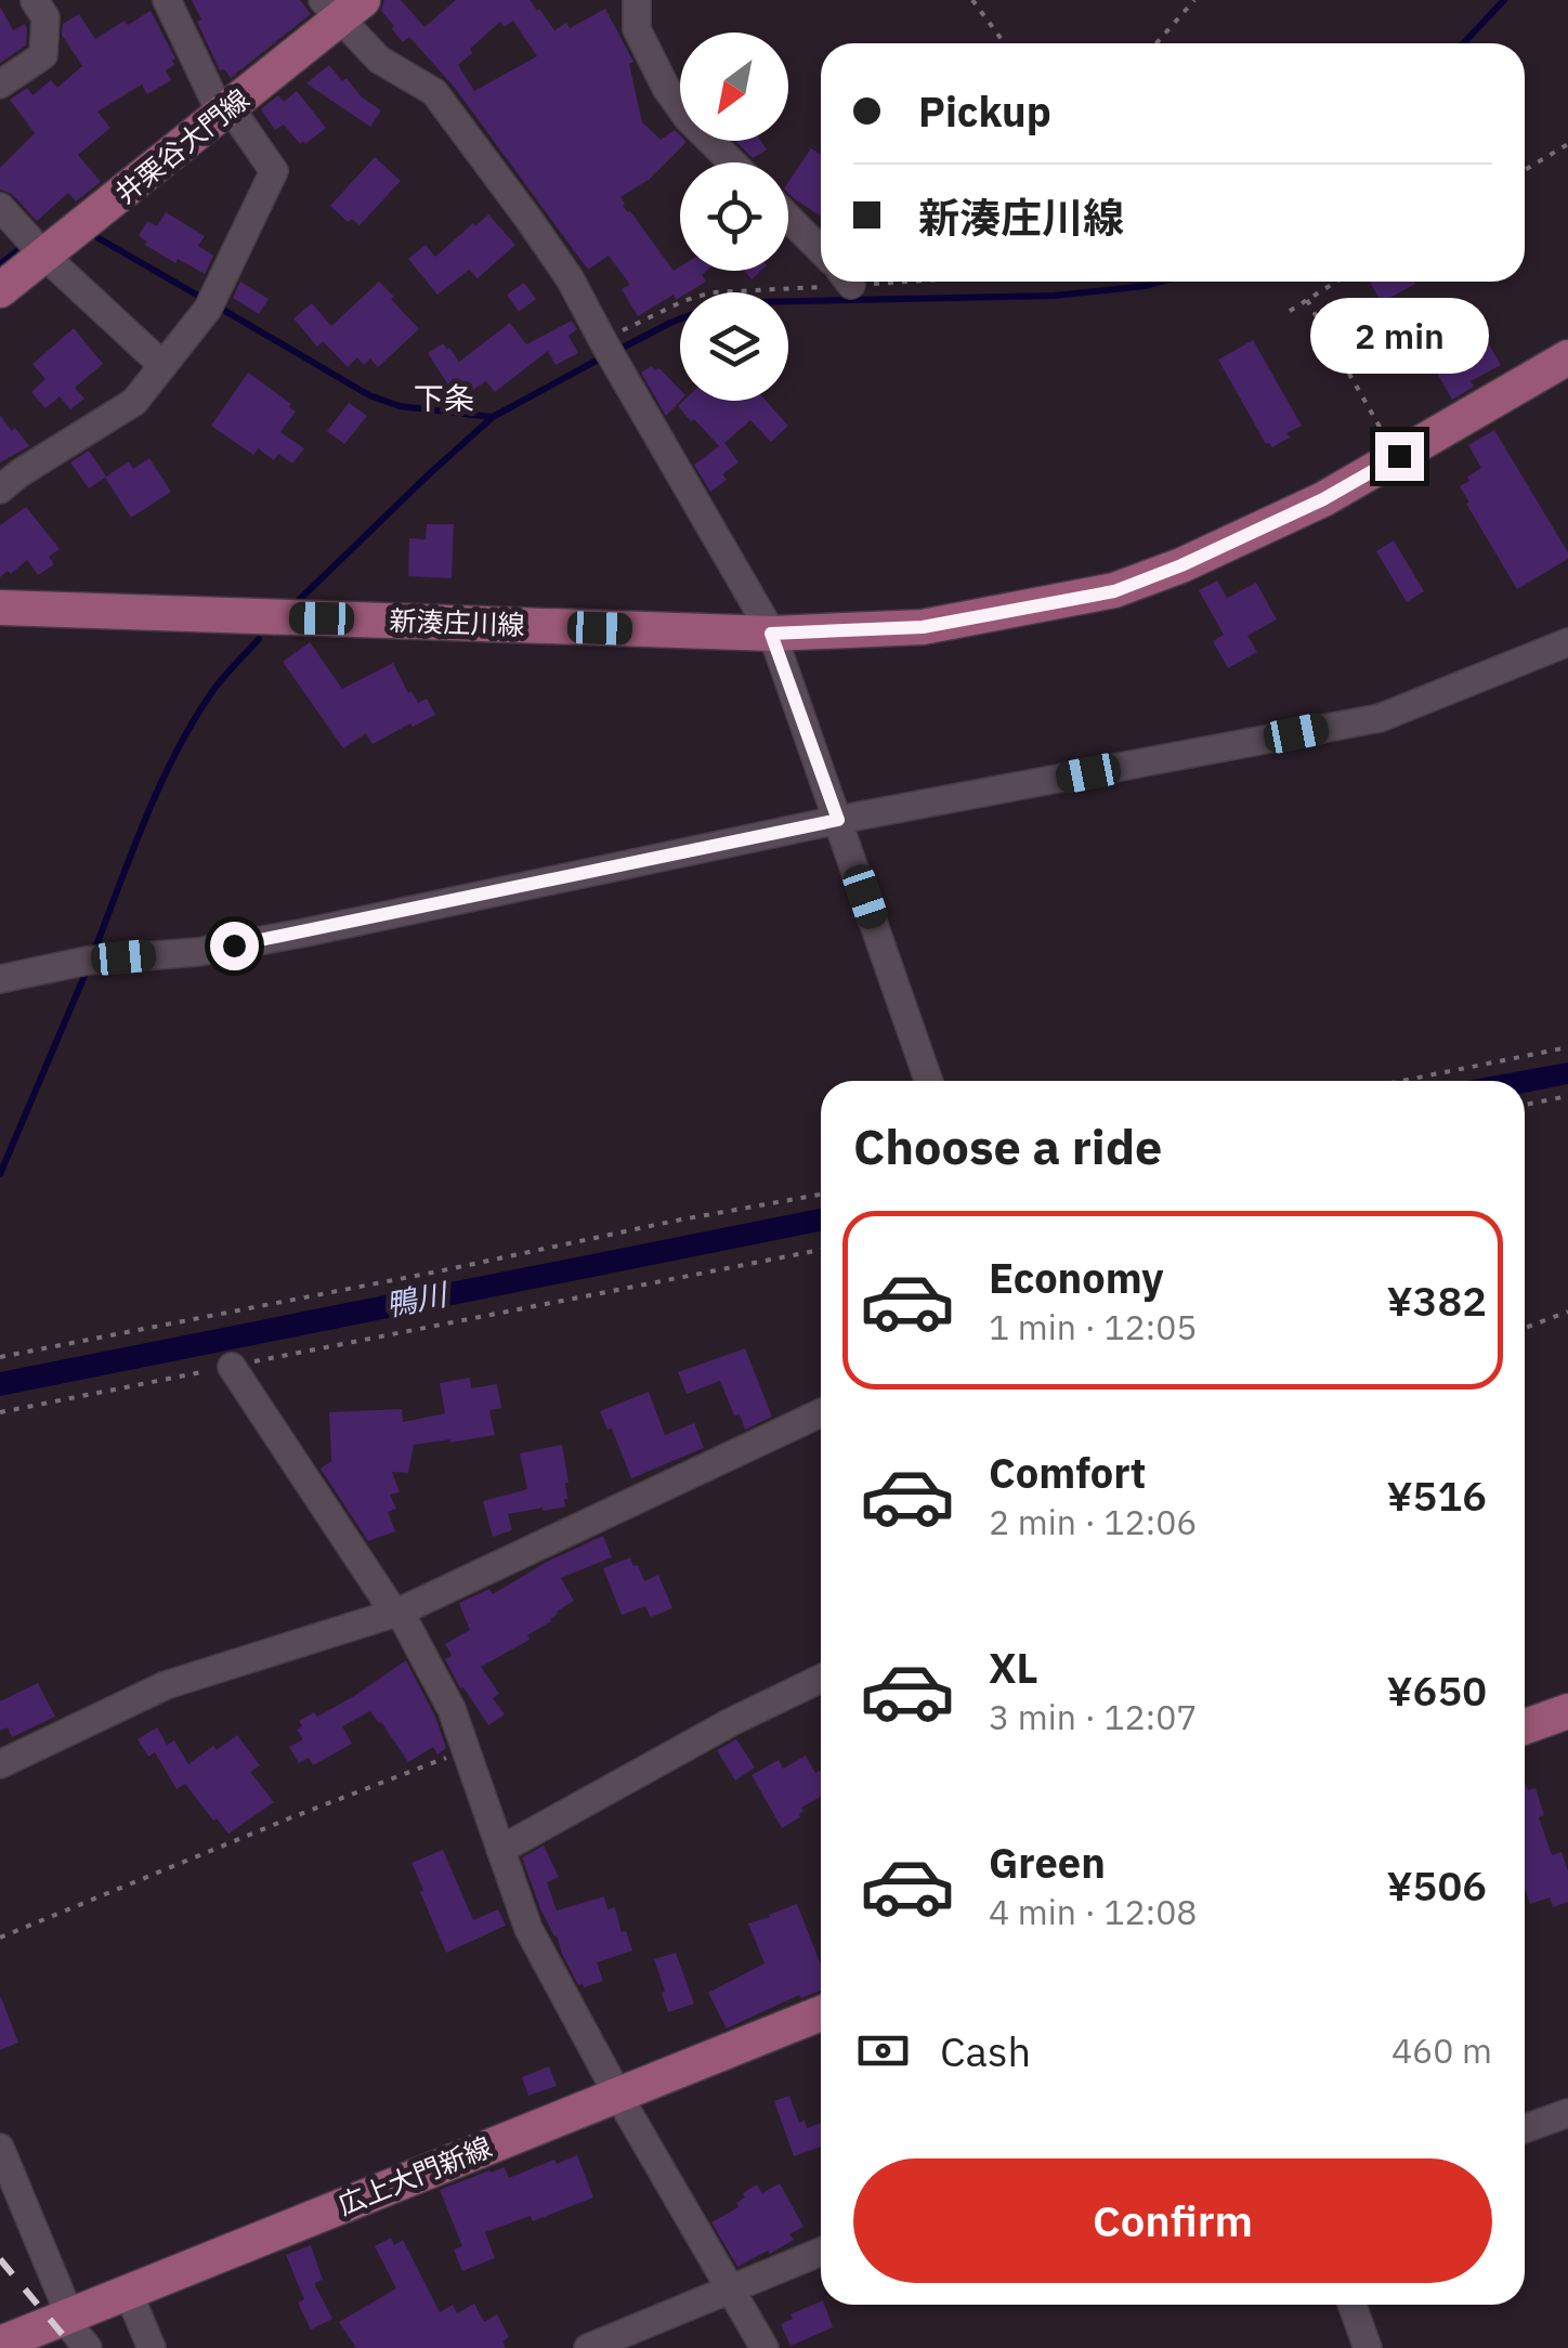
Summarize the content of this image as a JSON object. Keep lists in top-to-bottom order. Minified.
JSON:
{"streets":{"main road":["井栗谷大門線","新湊庄川線","広上大門新線"]},"districts":["下条"],"water":["鴨川"],"north":"bottom left","page":{"banner":["Pickup","新湊庄川線"],"bubble":"2 min","heading":"Choose a ride","list":[{"name":"Economy","note":"1 min · 12:05","value":"¥382"},{"name":"Comfort","note":"2 min · 12:06","value":"¥516"},{"name":"XL","note":"3 min · 12:07","value":"¥650"},{"name":"Green","note":"4 min · 12:08","value":"¥506"}],"pay":["Cash","460 m"],"buttons":"Confirm"}}
